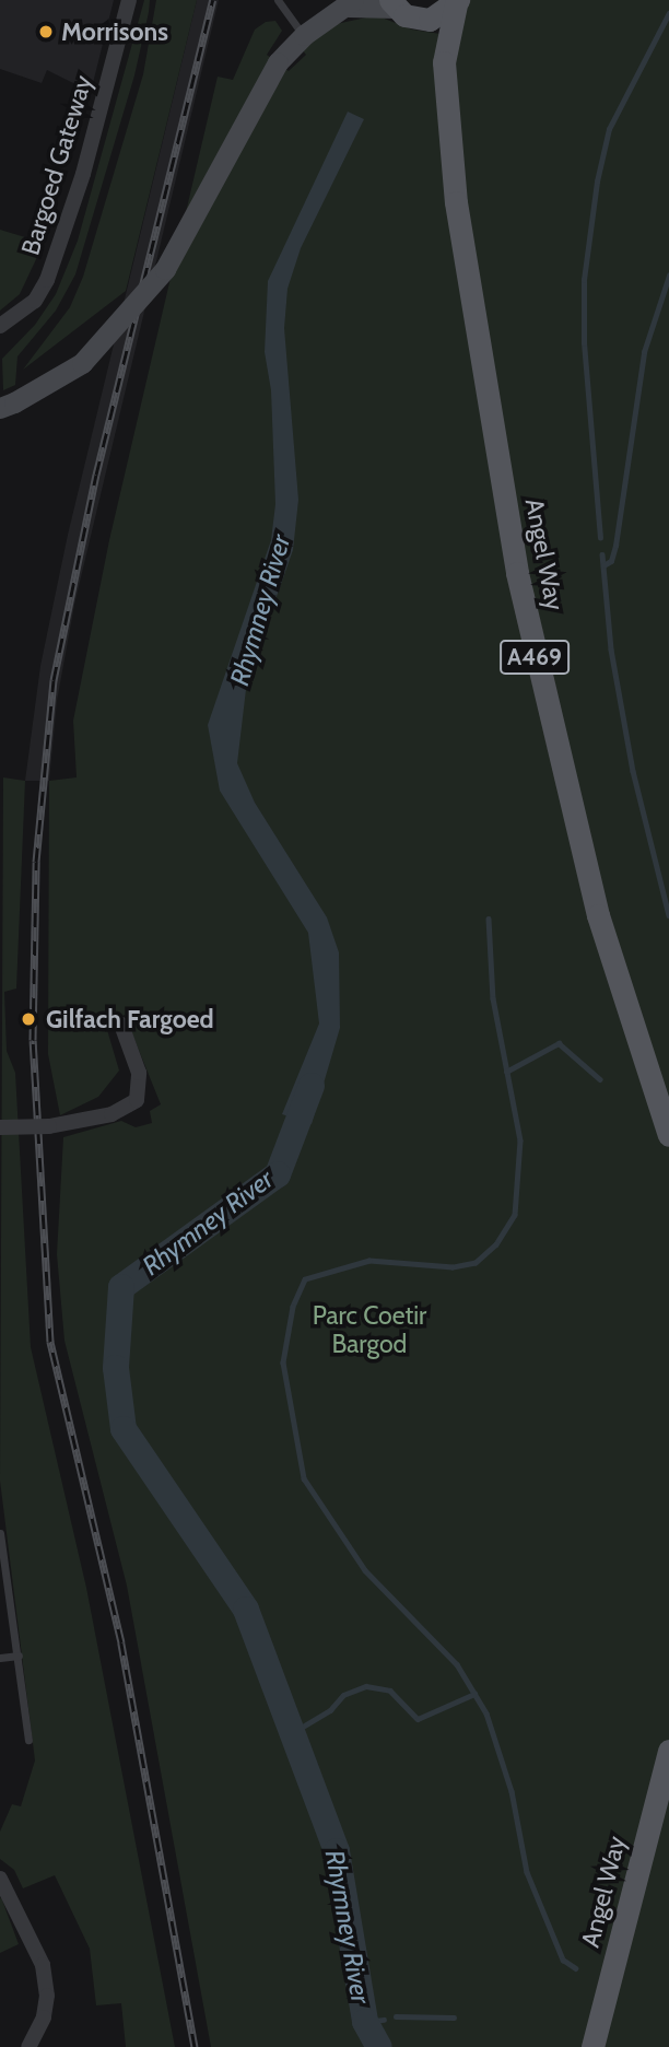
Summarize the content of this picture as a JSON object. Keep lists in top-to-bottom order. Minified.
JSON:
{"streets":{"main road":["Angel Way","A469"],"street":["Bargoed Gateway"]},"crossings":[["Angel Way","A469"]],"water":["Rhymney River"],"parks":["Parc Coetir Bargod"],"places":["Morrisons","Gilfach Fargoed"]}
